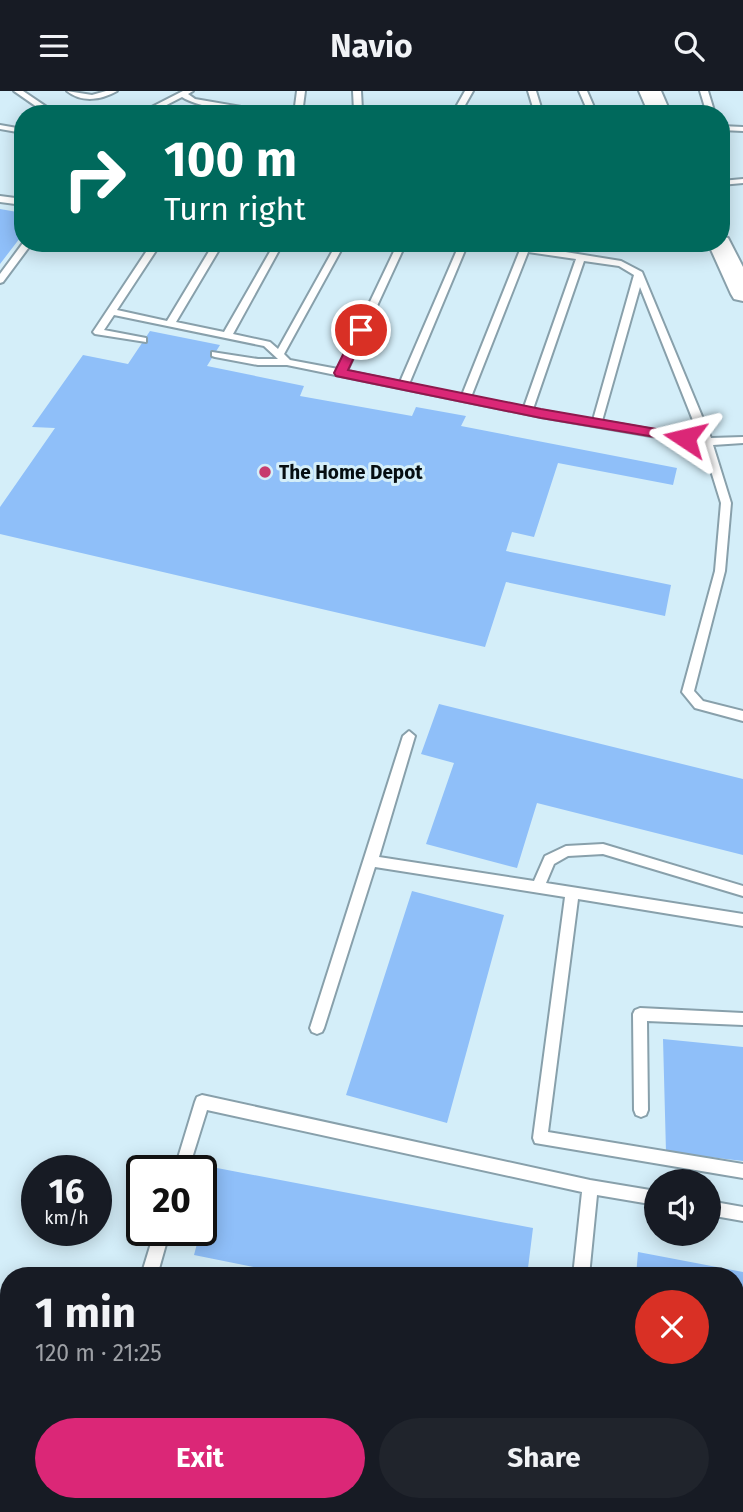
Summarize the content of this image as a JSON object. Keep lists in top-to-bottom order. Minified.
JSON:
{"places":["The Home Depot"],"page":{"header":"Navio","turn":["100 m","Turn right"],"speed":"16 km/h","limit":"20","heading":["1 min","120 m · 21:25"],"buttons":["Exit","Share"]}}
